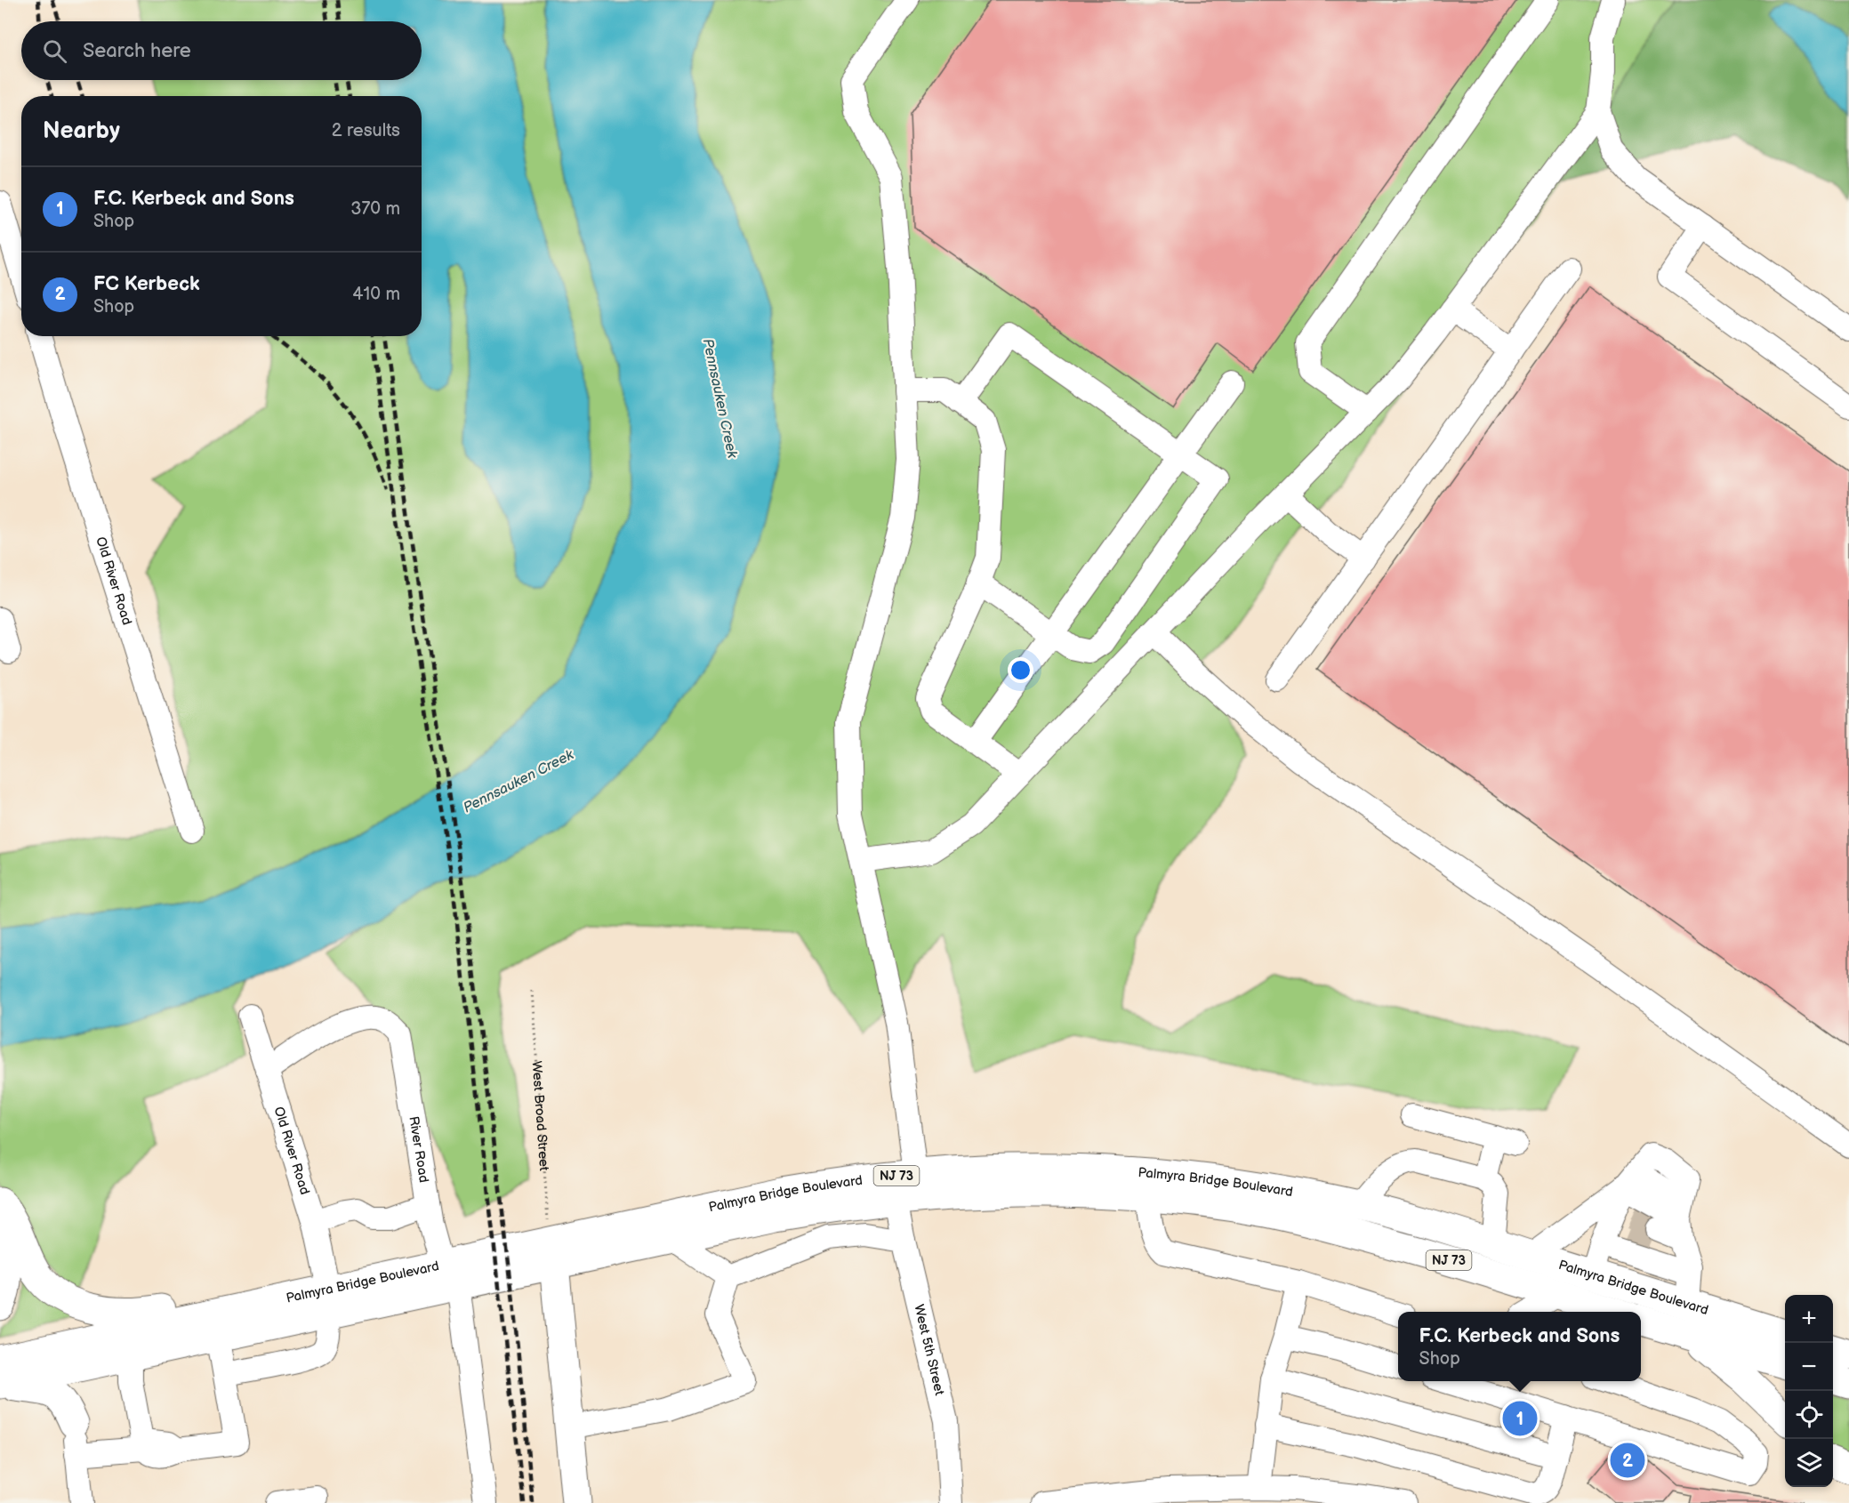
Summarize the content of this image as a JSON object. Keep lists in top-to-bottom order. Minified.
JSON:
{"streets":{"main road":["NJ 73","Palmyra Bridge Boulevard"],"street":["Old River Road","River Road","West 5th Street"],"path":["West Broad Street"]},"crossings":[["Old River Road","River Road"],["Old River Road","Palmyra Bridge Boulevard"],["West Broad Street","Palmyra Bridge Boulevard"],["River Road","Palmyra Bridge Boulevard"],["Palmyra Bridge Boulevard","West 5th Street"]],"water":["Pennsauken Creek"],"page":{"search":"Search here","heading":["Nearby","2 results"],"list":[{"mark":"1","name":"F.C. Kerbeck and Sons","note":"Shop","value":"370 m"},{"mark":"2","name":"FC Kerbeck","note":"Shop","value":"410 m"}],"map_buttons":["+","−"],"popup":["F.C. Kerbeck and Sons","Shop"],"pins":["1","2"]}}
